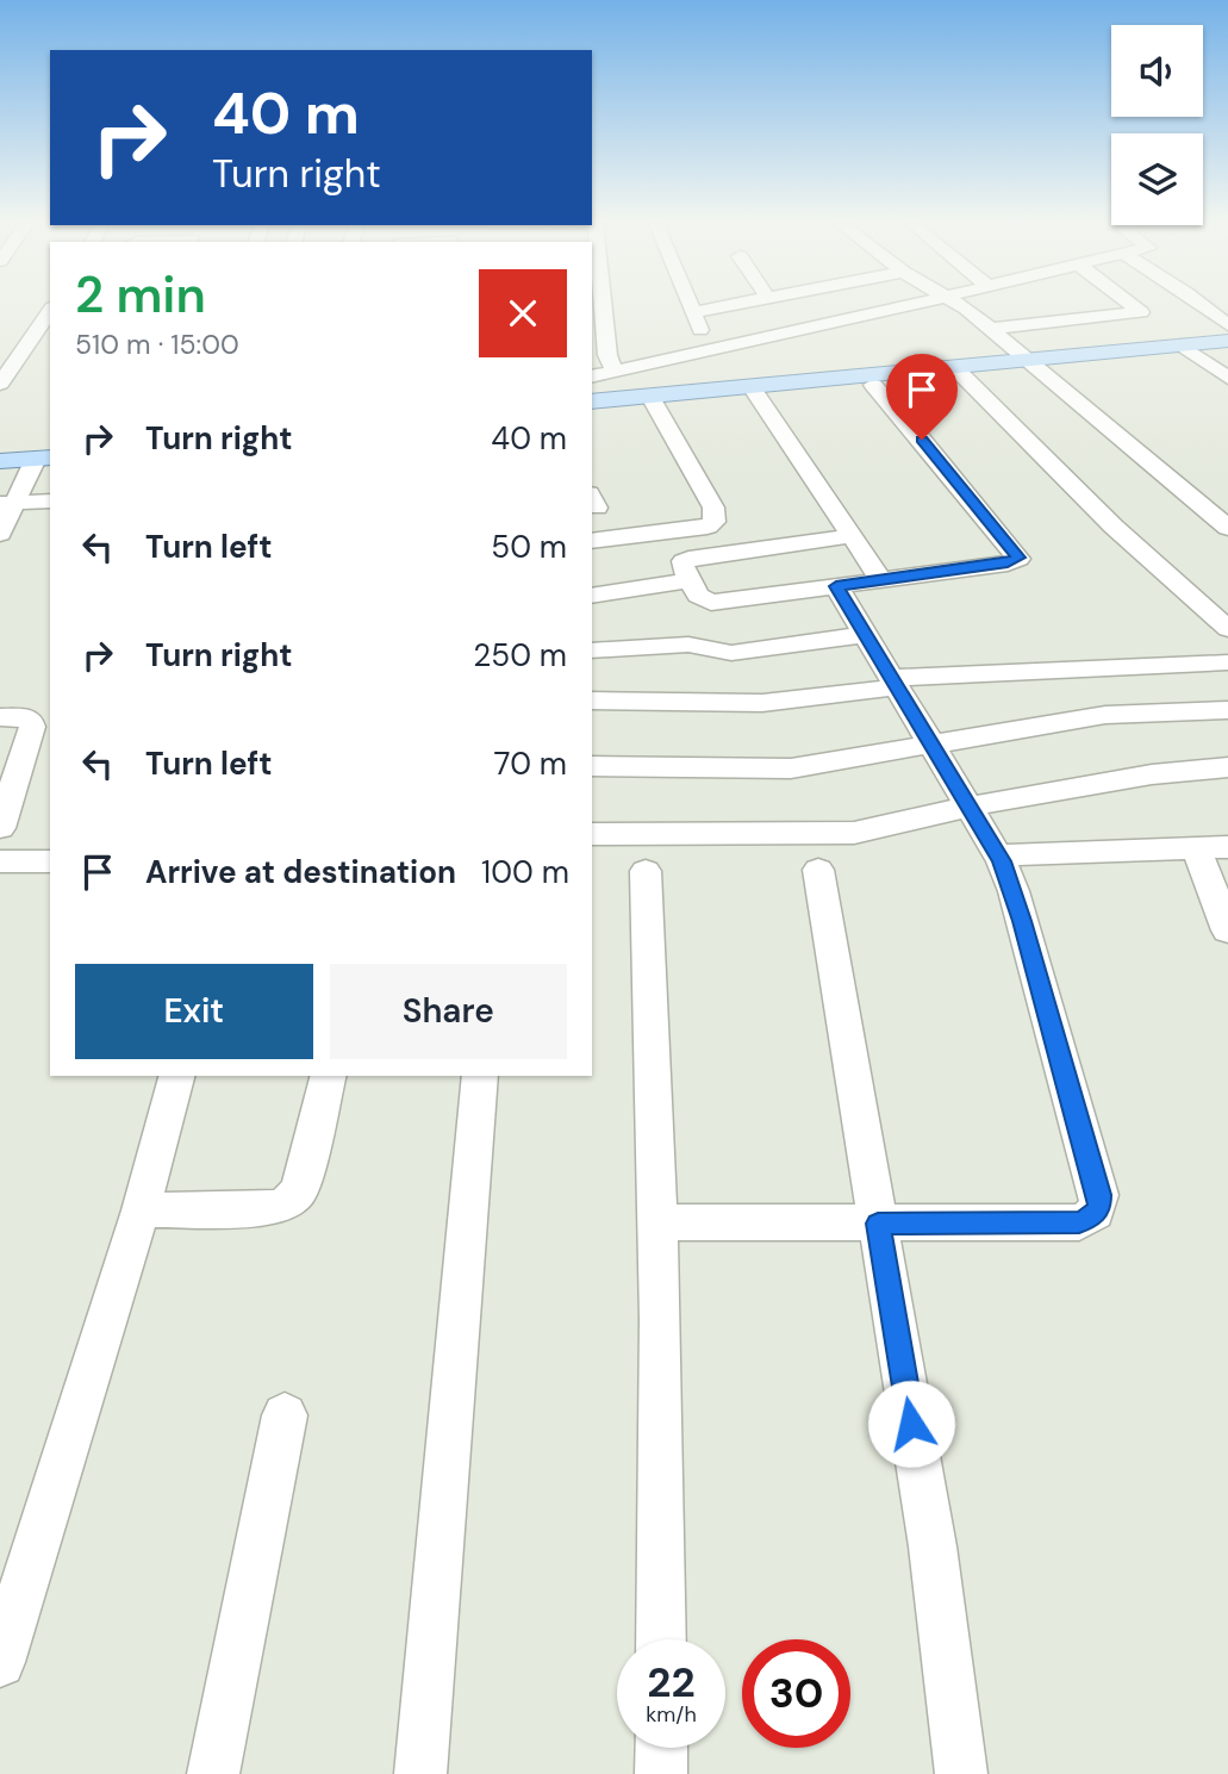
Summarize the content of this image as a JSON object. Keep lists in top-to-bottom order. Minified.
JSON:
{"page":{"turn":["40 m","Turn right"],"heading":["2 min","510 m · 15:00"],"list":[{"name":"Turn right","value":"40 m"},{"name":"Turn left","value":"50 m"},{"name":"Turn right","value":"250 m"},{"name":"Turn left","value":"70 m"},{"name":"Arrive at destination","value":"100 m"}],"buttons":["Exit","Share"],"speed":"22 km/h","limit":"30"}}
